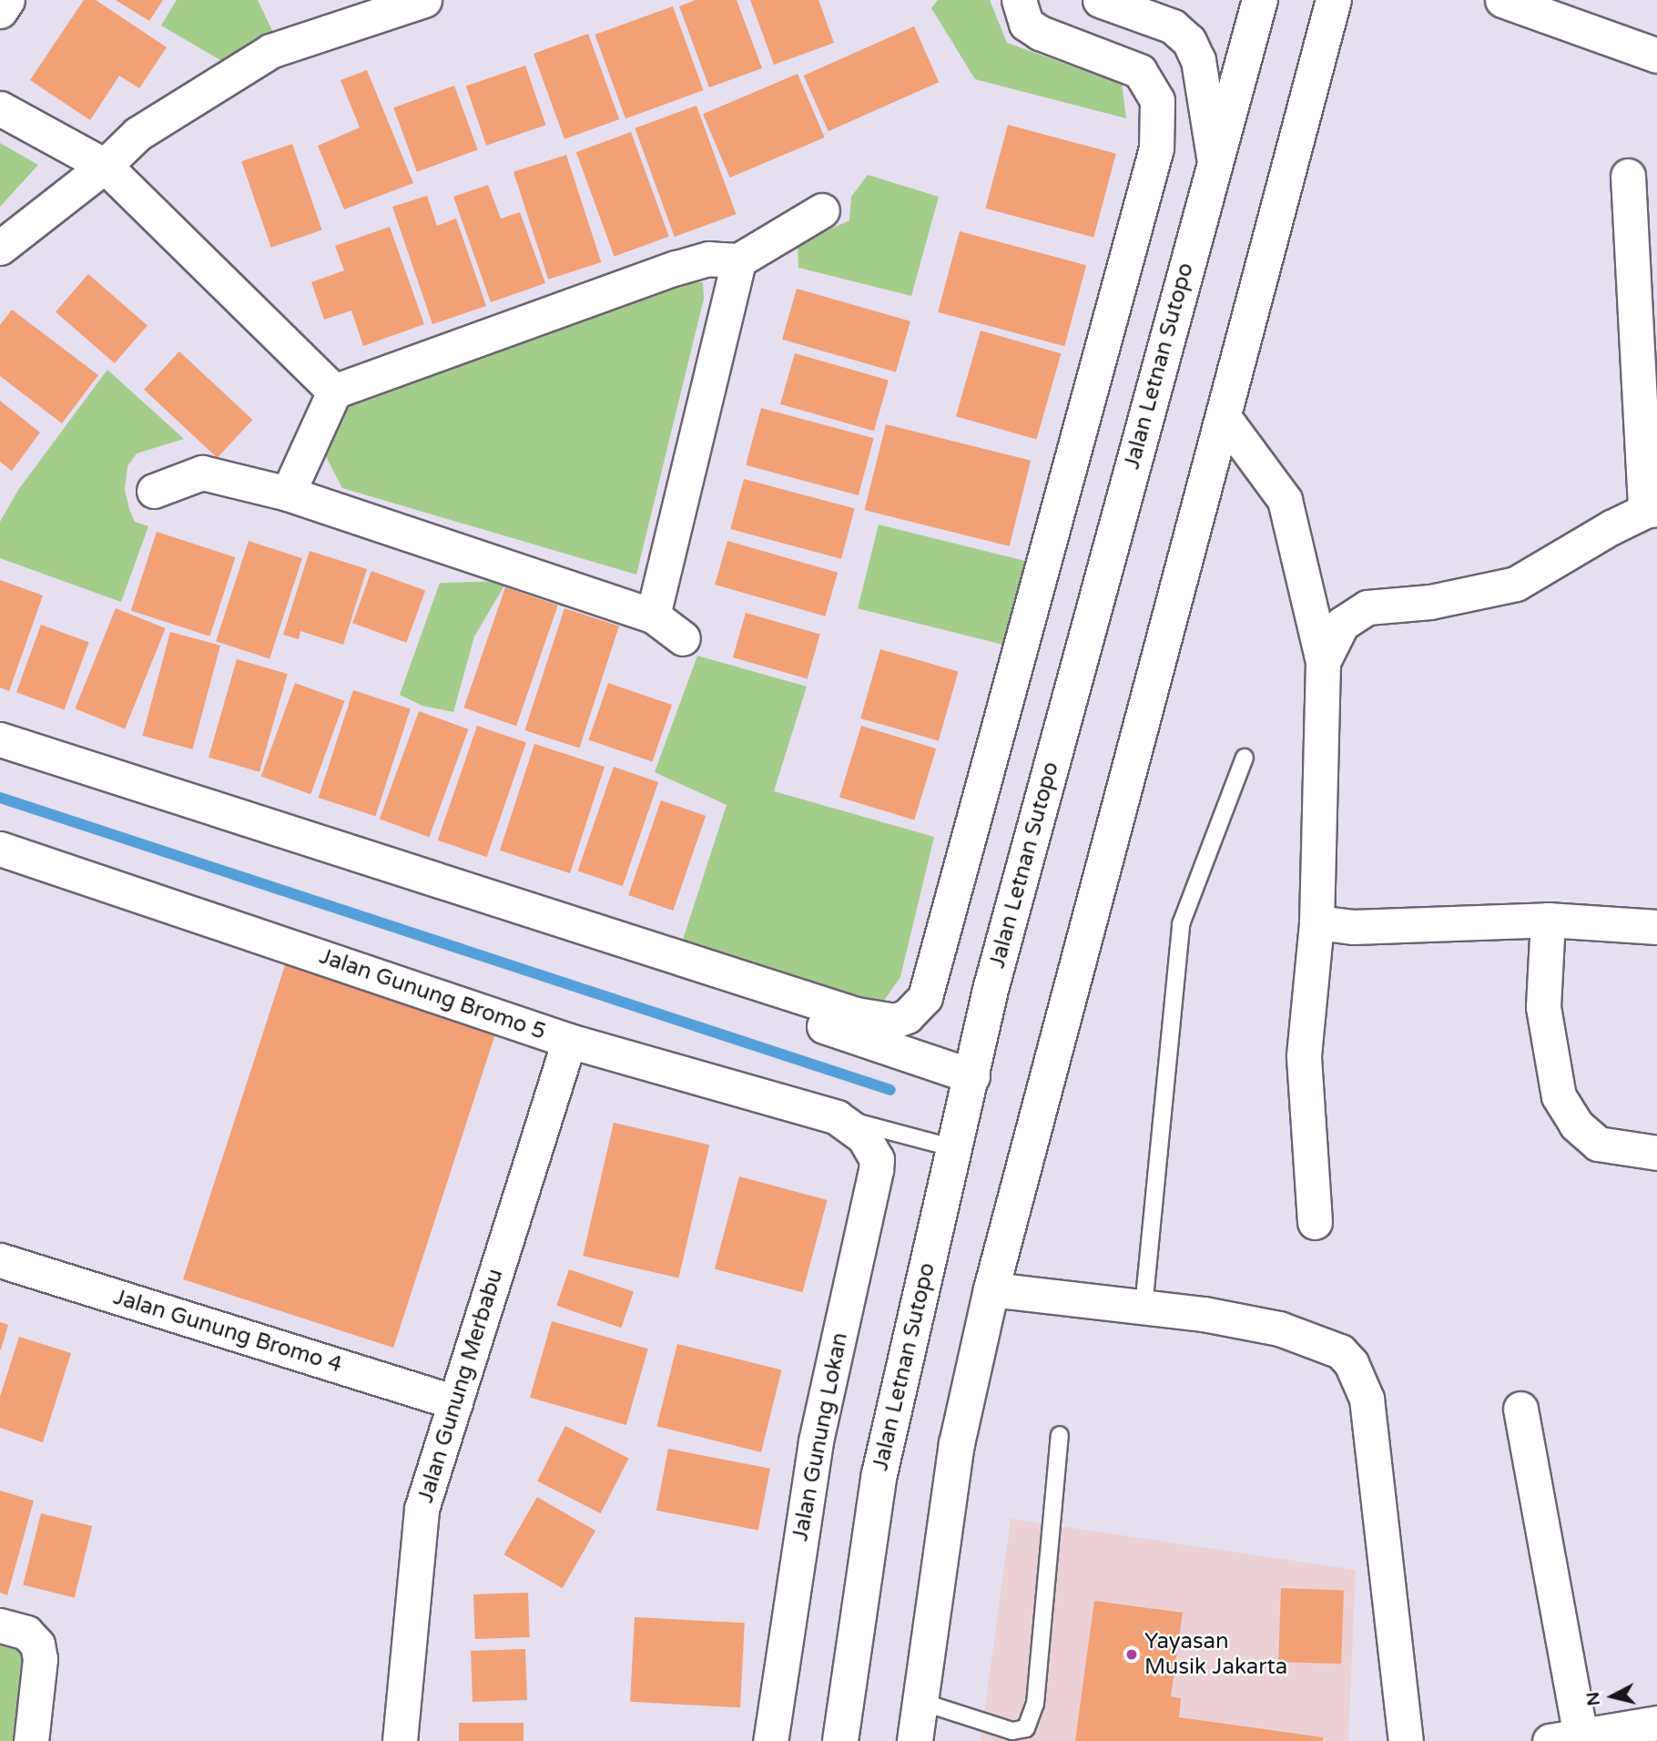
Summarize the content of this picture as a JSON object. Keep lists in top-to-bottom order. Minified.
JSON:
{"streets":{"main road":["Jalan Letnan Sutopo"],"street":["Jalan Gunung Bromo 5","Jalan Gunung Bromo 4","Jalan Gunung Merbabu","Jalan Gunung Lokan"]},"crossings":[["Jalan Gunung Bromo 5","Jalan Gunung Merbabu"],["Jalan Gunung Bromo 5","Jalan Gunung Lokan"],["Jalan Gunung Bromo 4","Jalan Gunung Merbabu"]],"places":["Yayasan Musik Jakarta"],"north":"left"}
